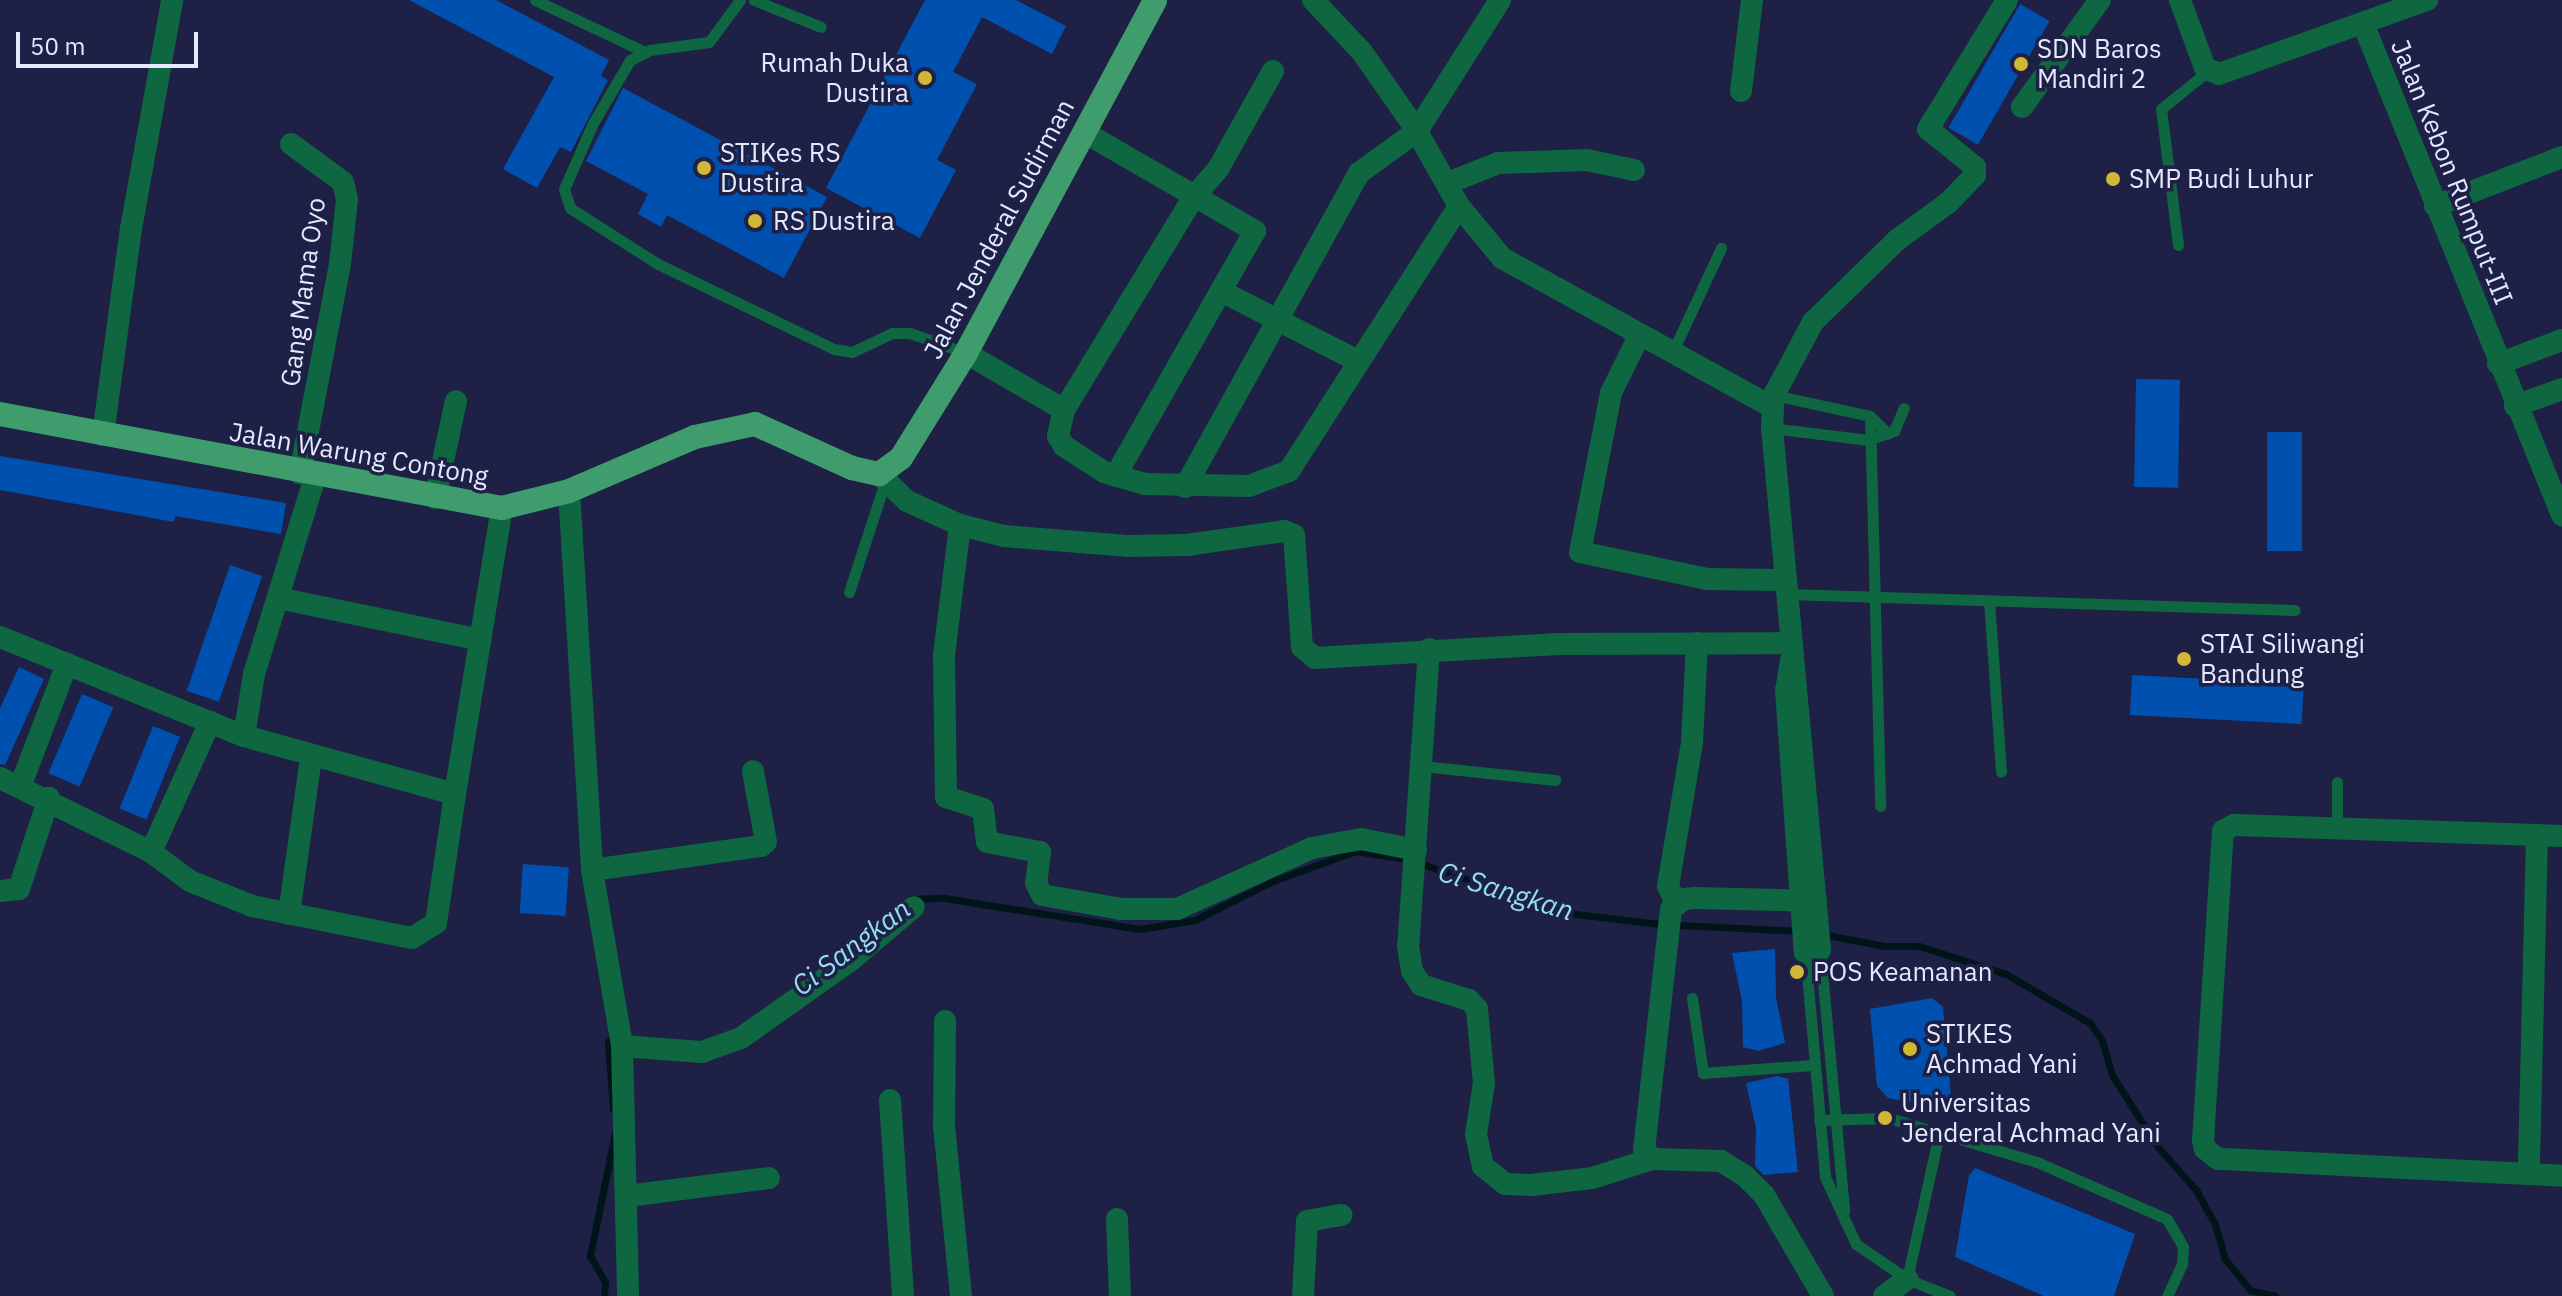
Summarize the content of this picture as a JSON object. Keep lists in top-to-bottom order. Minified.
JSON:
{"streets":{"main road":["Jalan Jenderal Sudirman","Jalan Warung Contong"],"street":["Jalan Kebon Rumput-III","Gang Mama Oyo"]},"crossings":[["Jalan Jenderal Sudirman","Jalan Warung Contong"],["Gang Mama Oyo","Jalan Warung Contong"]],"water":["Ci Sangkan"],"places":["SDN Baros Mandiri 2","Rumah Duka Dustira","STIKes RS Dustira","SMP Budi Luhur","RS Dustira","STAI Siliwangi Bandung","POS Keamanan","STIKES Achmad Yani","Universitas Jenderal Achmad Yani"],"scale_bar":"50 m"}
